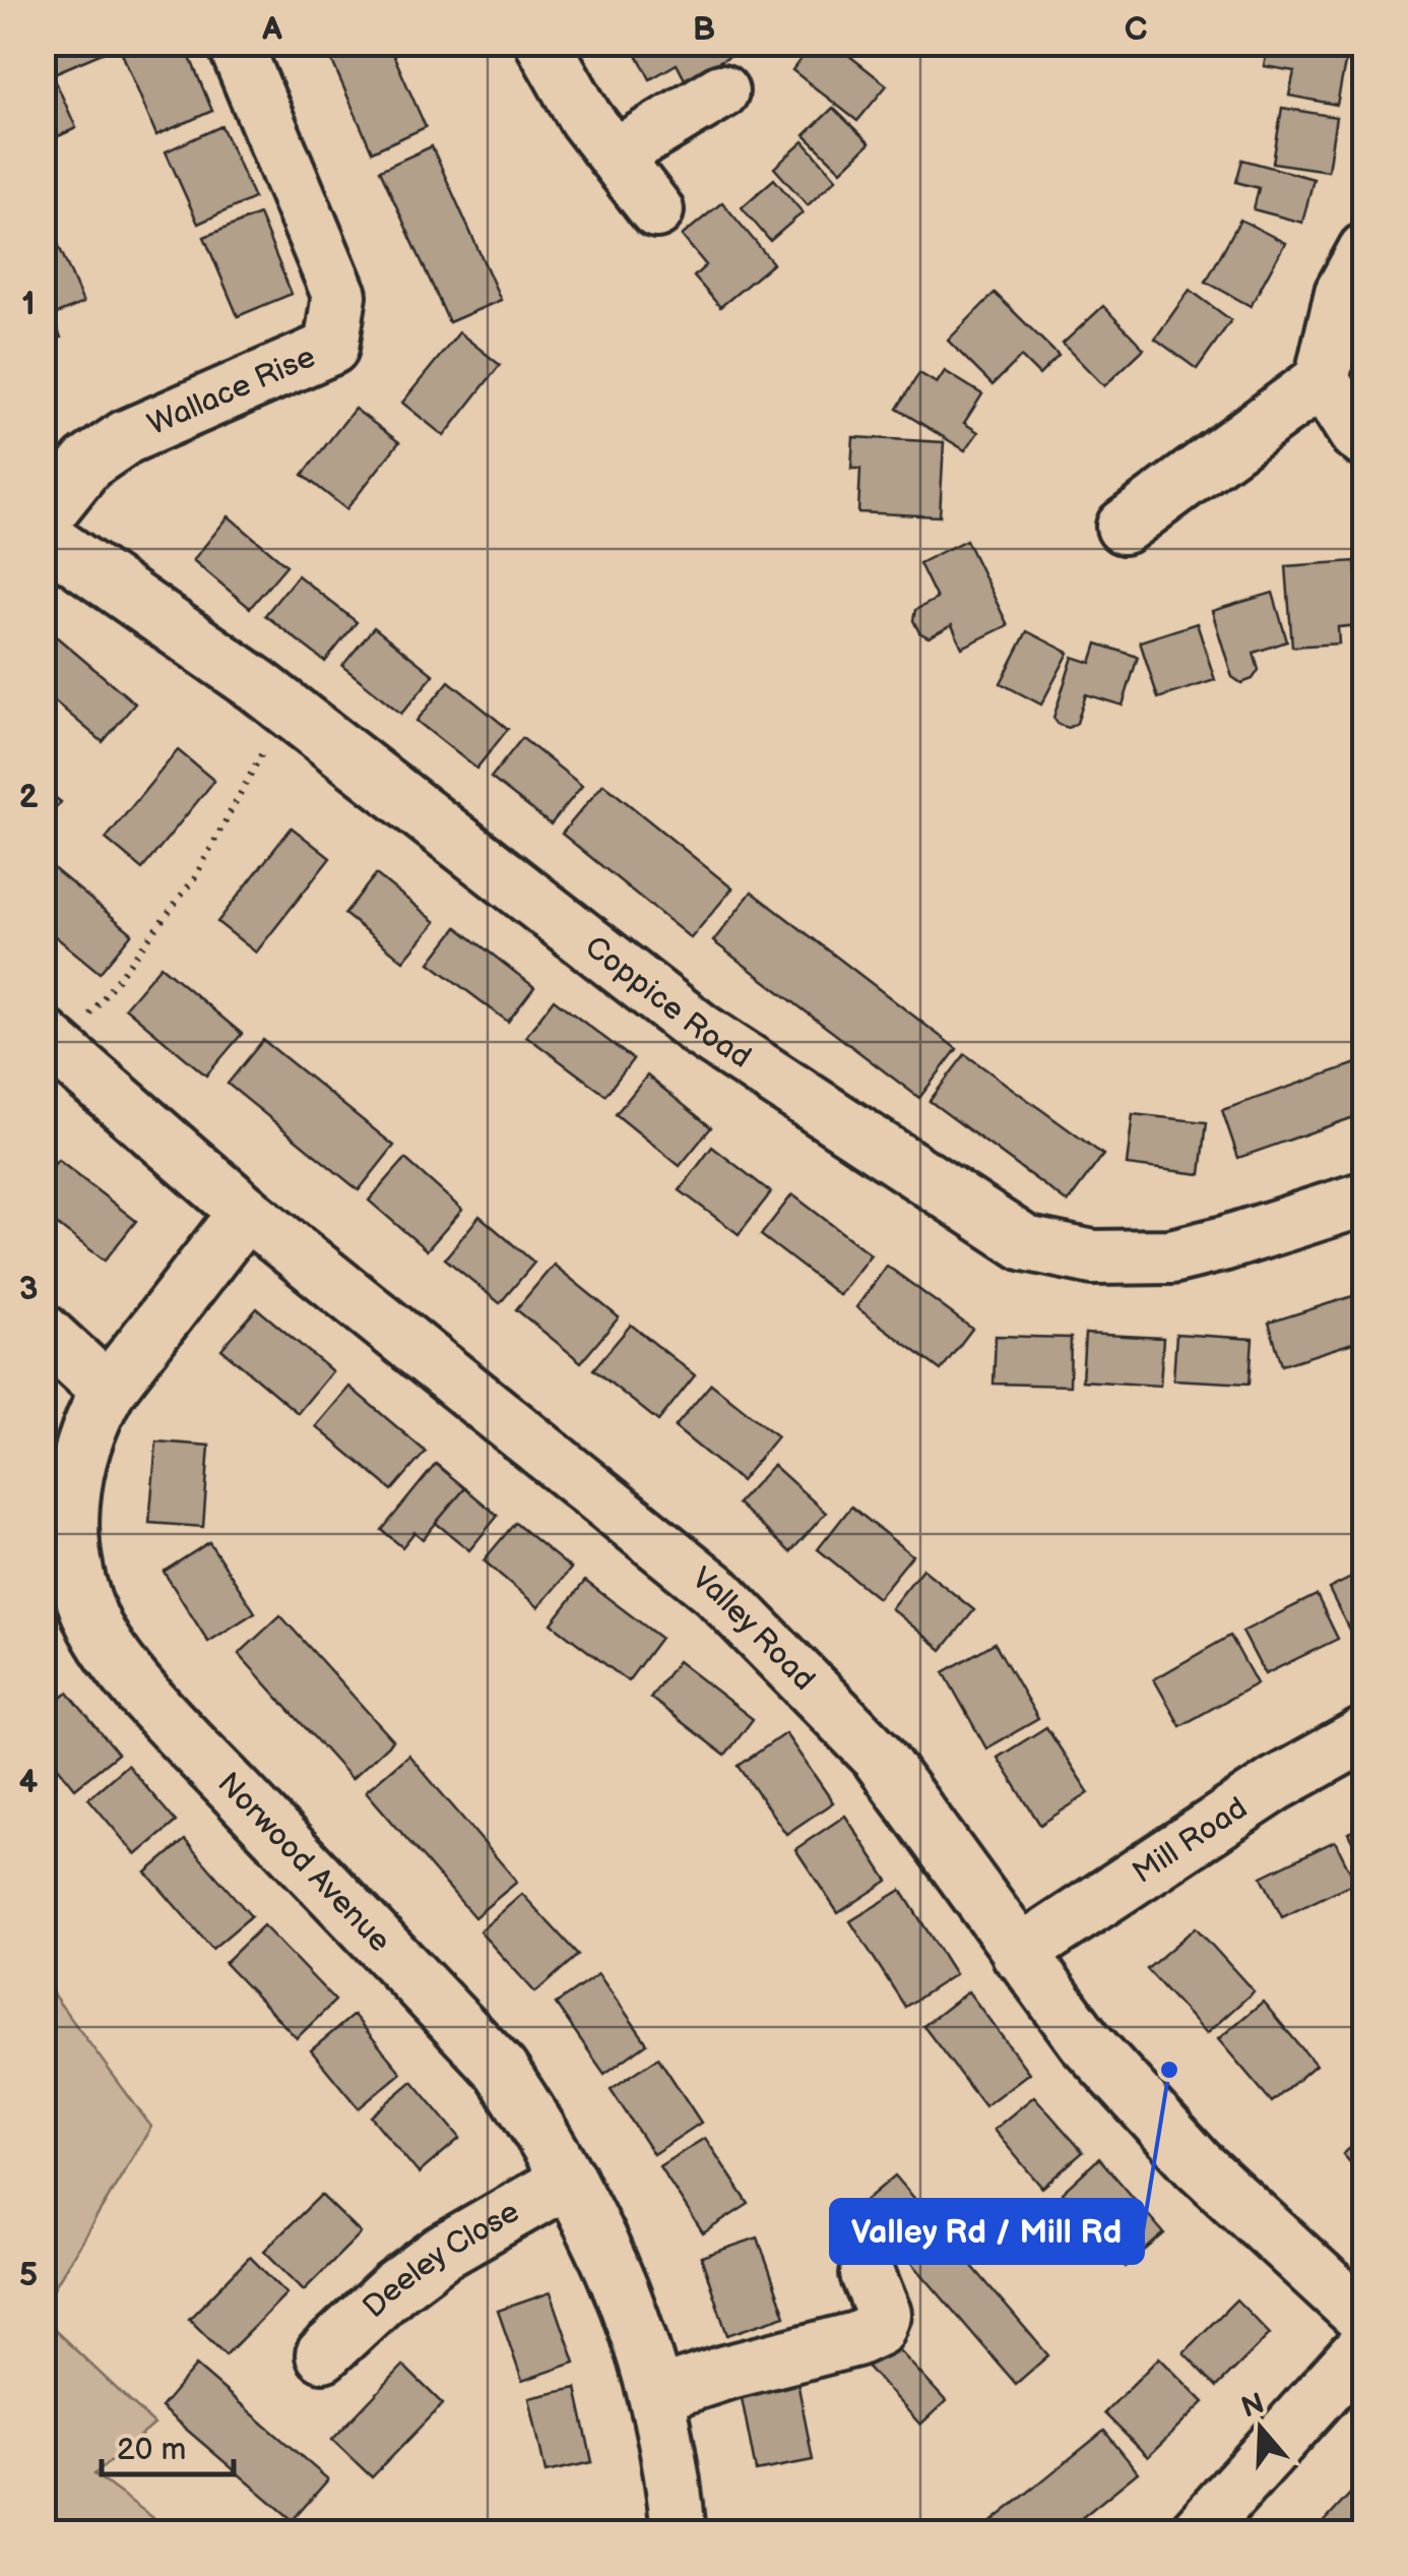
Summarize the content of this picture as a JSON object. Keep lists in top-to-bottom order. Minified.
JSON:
{"streets":{"street":["Wallace Rise","Coppice Road","Valley Road","Mill Road","Norwood Avenue","Deeley Close"]},"crossings":[["Valley Road","Mill Road"],["Valley Road","Norwood Avenue"],["Norwood Avenue","Deeley Close"]],"places":["Valley Rd / Mill Rd"],"scale_bar":"20 m","north":"top","grid":{"columns":["A","B","C"],"rows":["1","2","3","4","5"]}}
